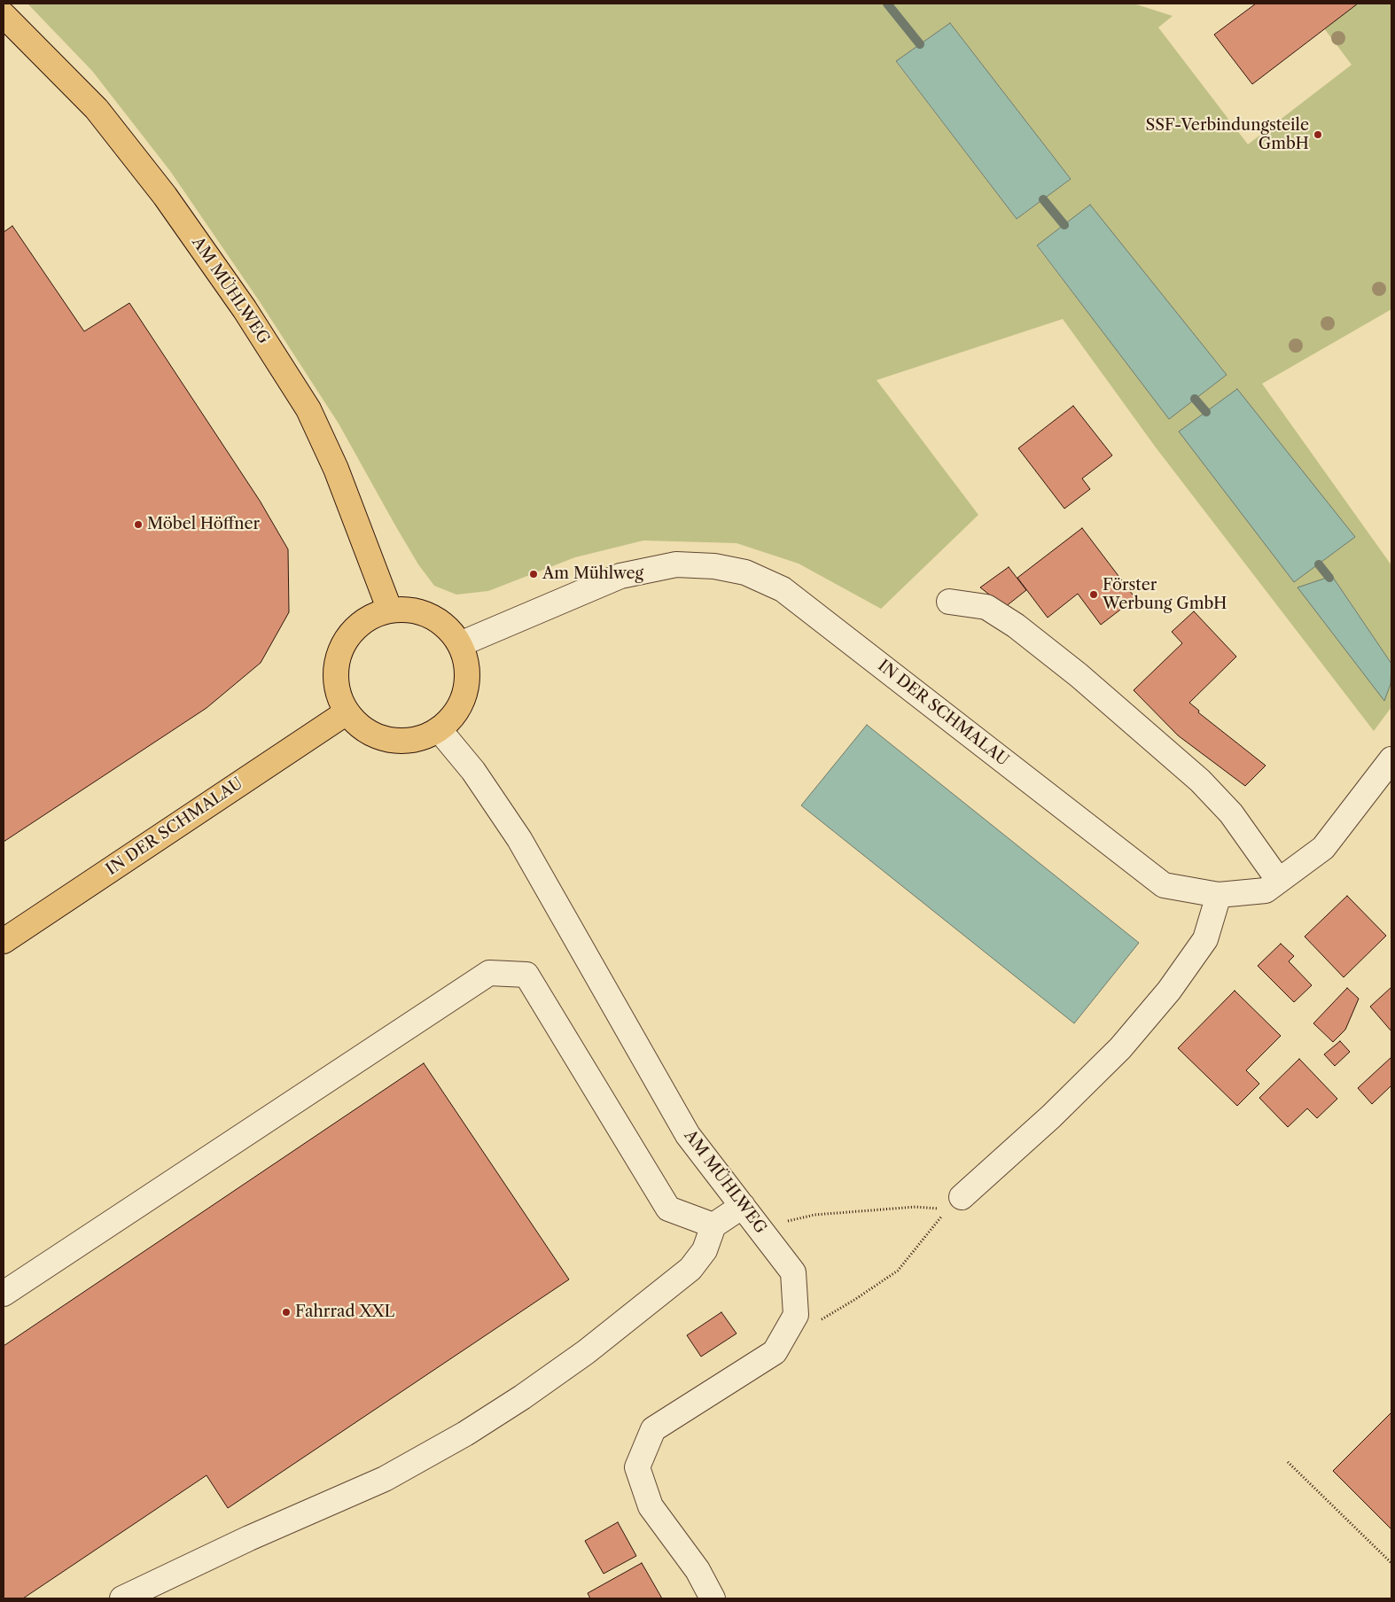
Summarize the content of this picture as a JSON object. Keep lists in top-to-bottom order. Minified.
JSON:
{"streets":{"main road":["AM MÜHLWEG","IN DER SCHMALAU"]},"crossings":[["AM MÜHLWEG","IN DER SCHMALAU"]],"places":["SSF-Verbindungsteile GmbH","Möbel Höffner","Am Mühlweg","Förster Werbung GmbH","Fahrrad XXL"]}
